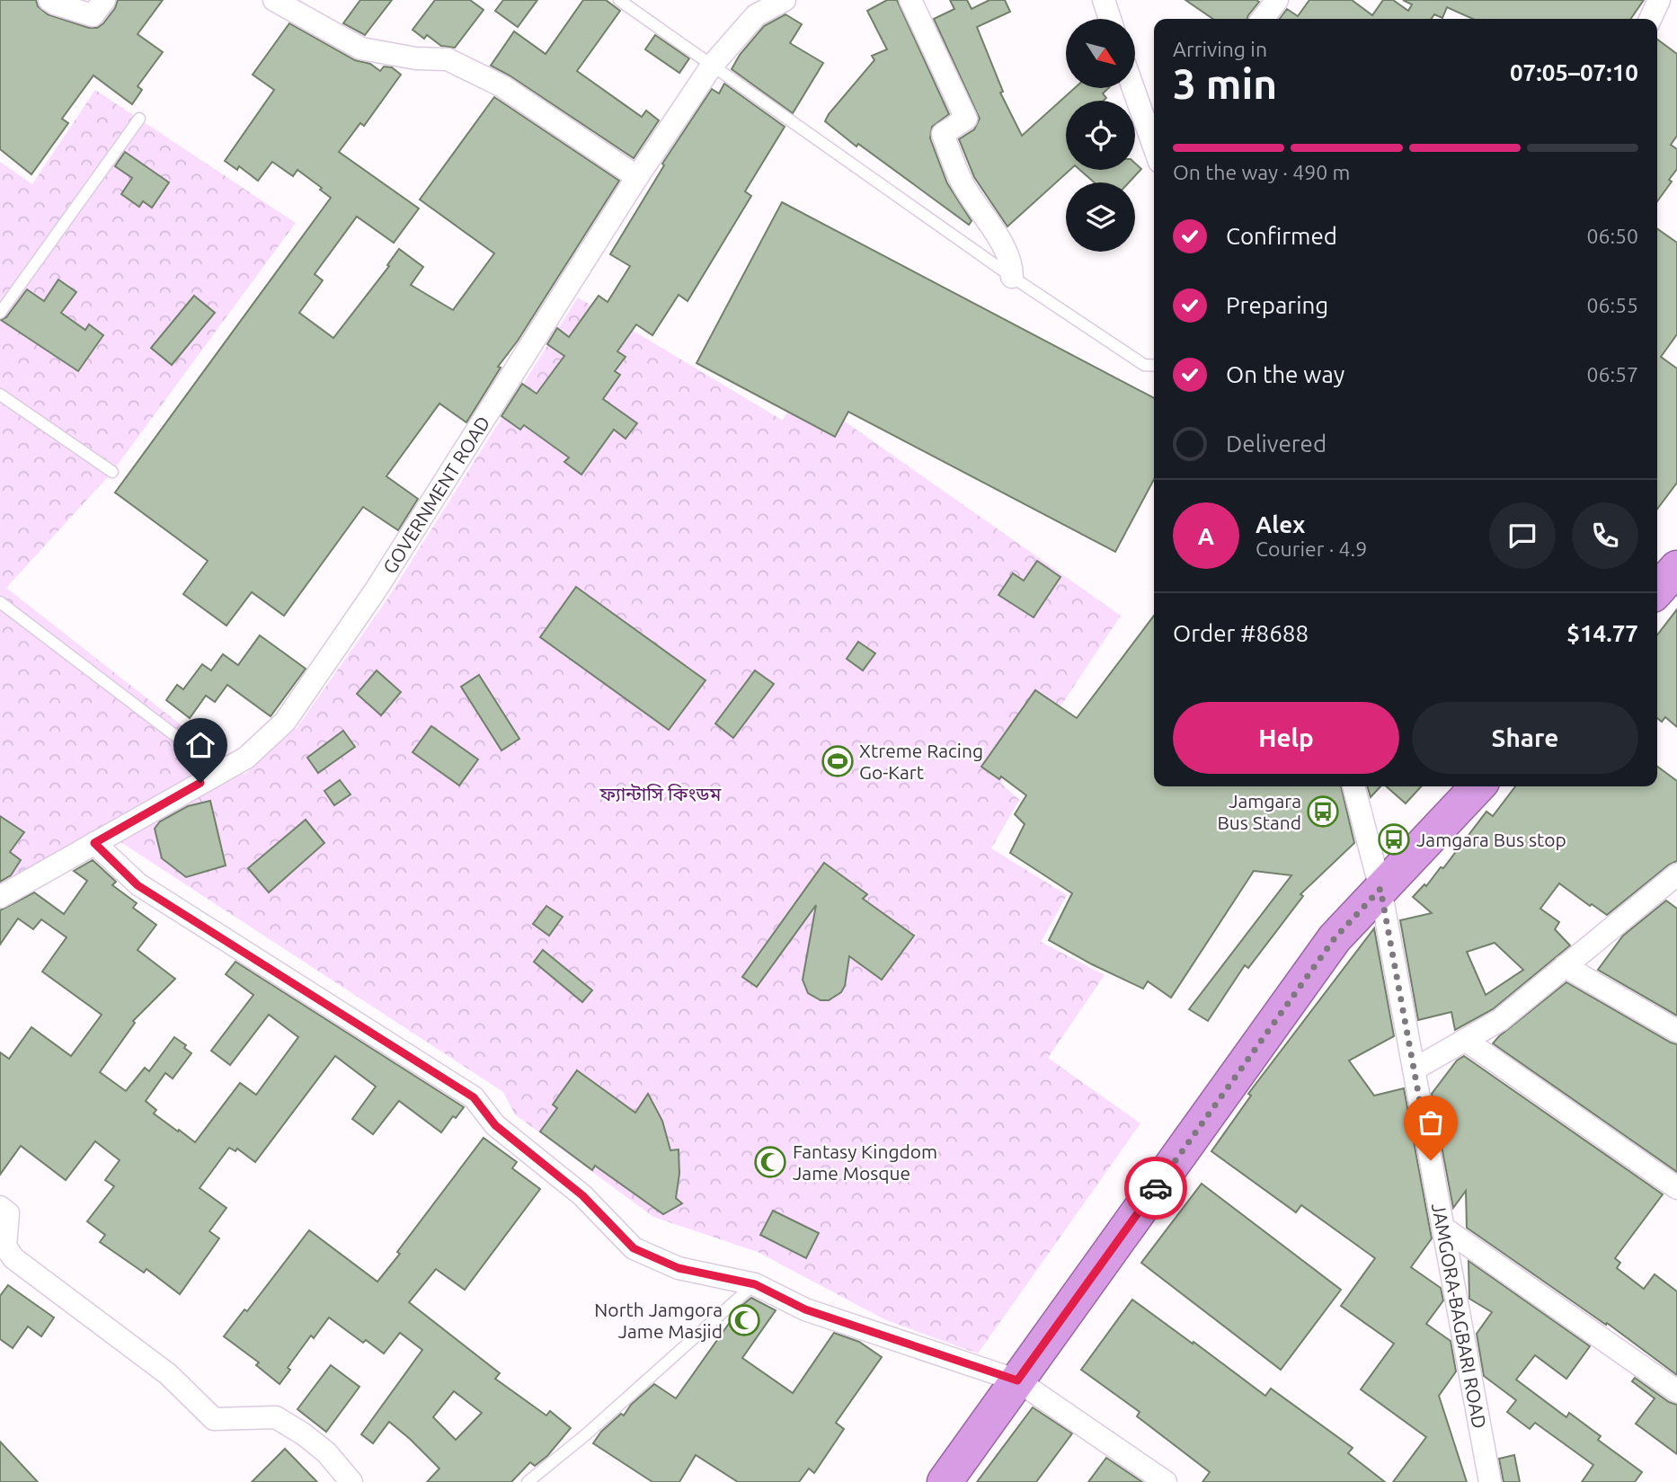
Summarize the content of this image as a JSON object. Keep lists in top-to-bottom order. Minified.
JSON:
{"streets":{"street":["GOVERNMENT ROAD","JAMGORA-BAGBARI ROAD"]},"parks":["ফ্যান্টাসি কিংডম"],"places":{"sports":["Xtreme Racing Go-Kart"],"bus stop":["Jamgara Bus Stand","Jamgara Bus stop"],"mosque":["Fantasy Kingdom Jame Mosque","North Jamgora Jame Masjid"]},"north":"bottom right","page":{"heading":["3 min","Arriving in","07:05–07:10"],"panel":["Alex","Courier · 4.9","Order #8688","$14.77"],"bar":"On the way · 490 m","list":[["Confirmed","06:50"],["Preparing","06:55"],["On the way","06:57"],"Delivered"],"round":"A","buttons":["Help","Share"]}}
